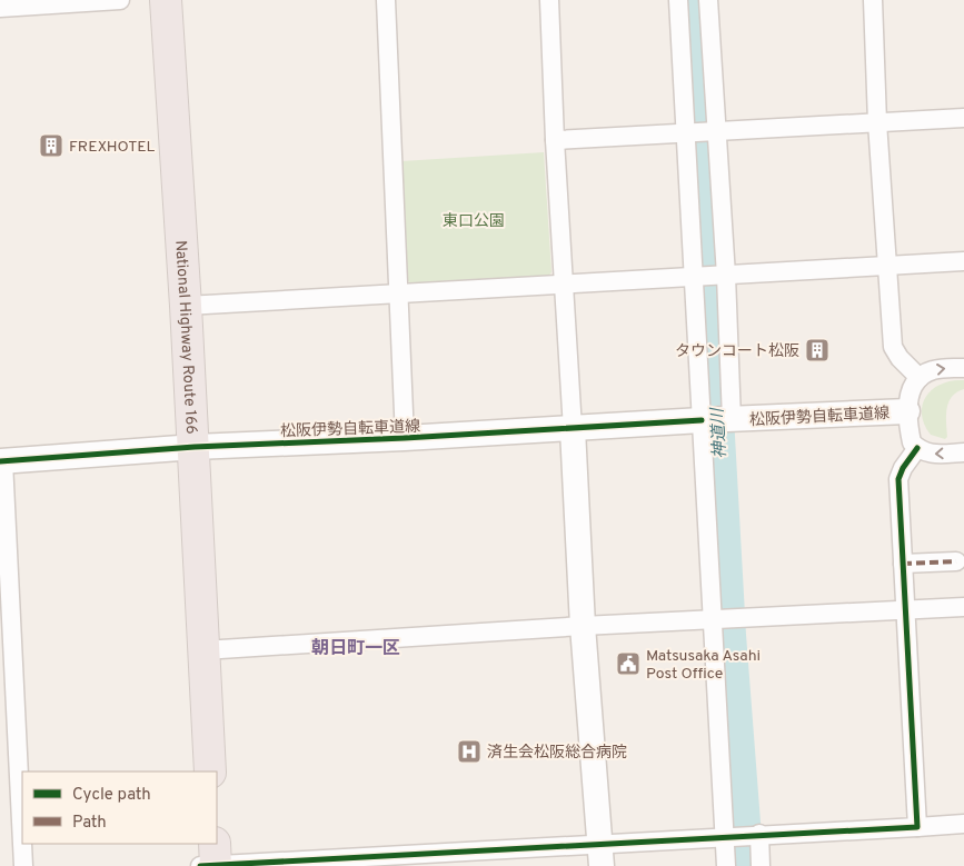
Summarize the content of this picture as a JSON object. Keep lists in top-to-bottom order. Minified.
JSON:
{"streets":{"highway":["National Highway Route 166"],"main road":["松阪伊勢自転車道線"]},"crossings":[["National Highway Route 166","松阪伊勢自転車道線"]],"districts":["朝日町一区"],"water":["神道川"],"parks":["東口公園"],"places":{"building":["FREXHOTEL","タウンコート松阪"],"public building":["Matsusaka Asahi Post Office"],"hospital":["済生会松阪総合病院"]},"legend":["Cycle path","Path"]}
